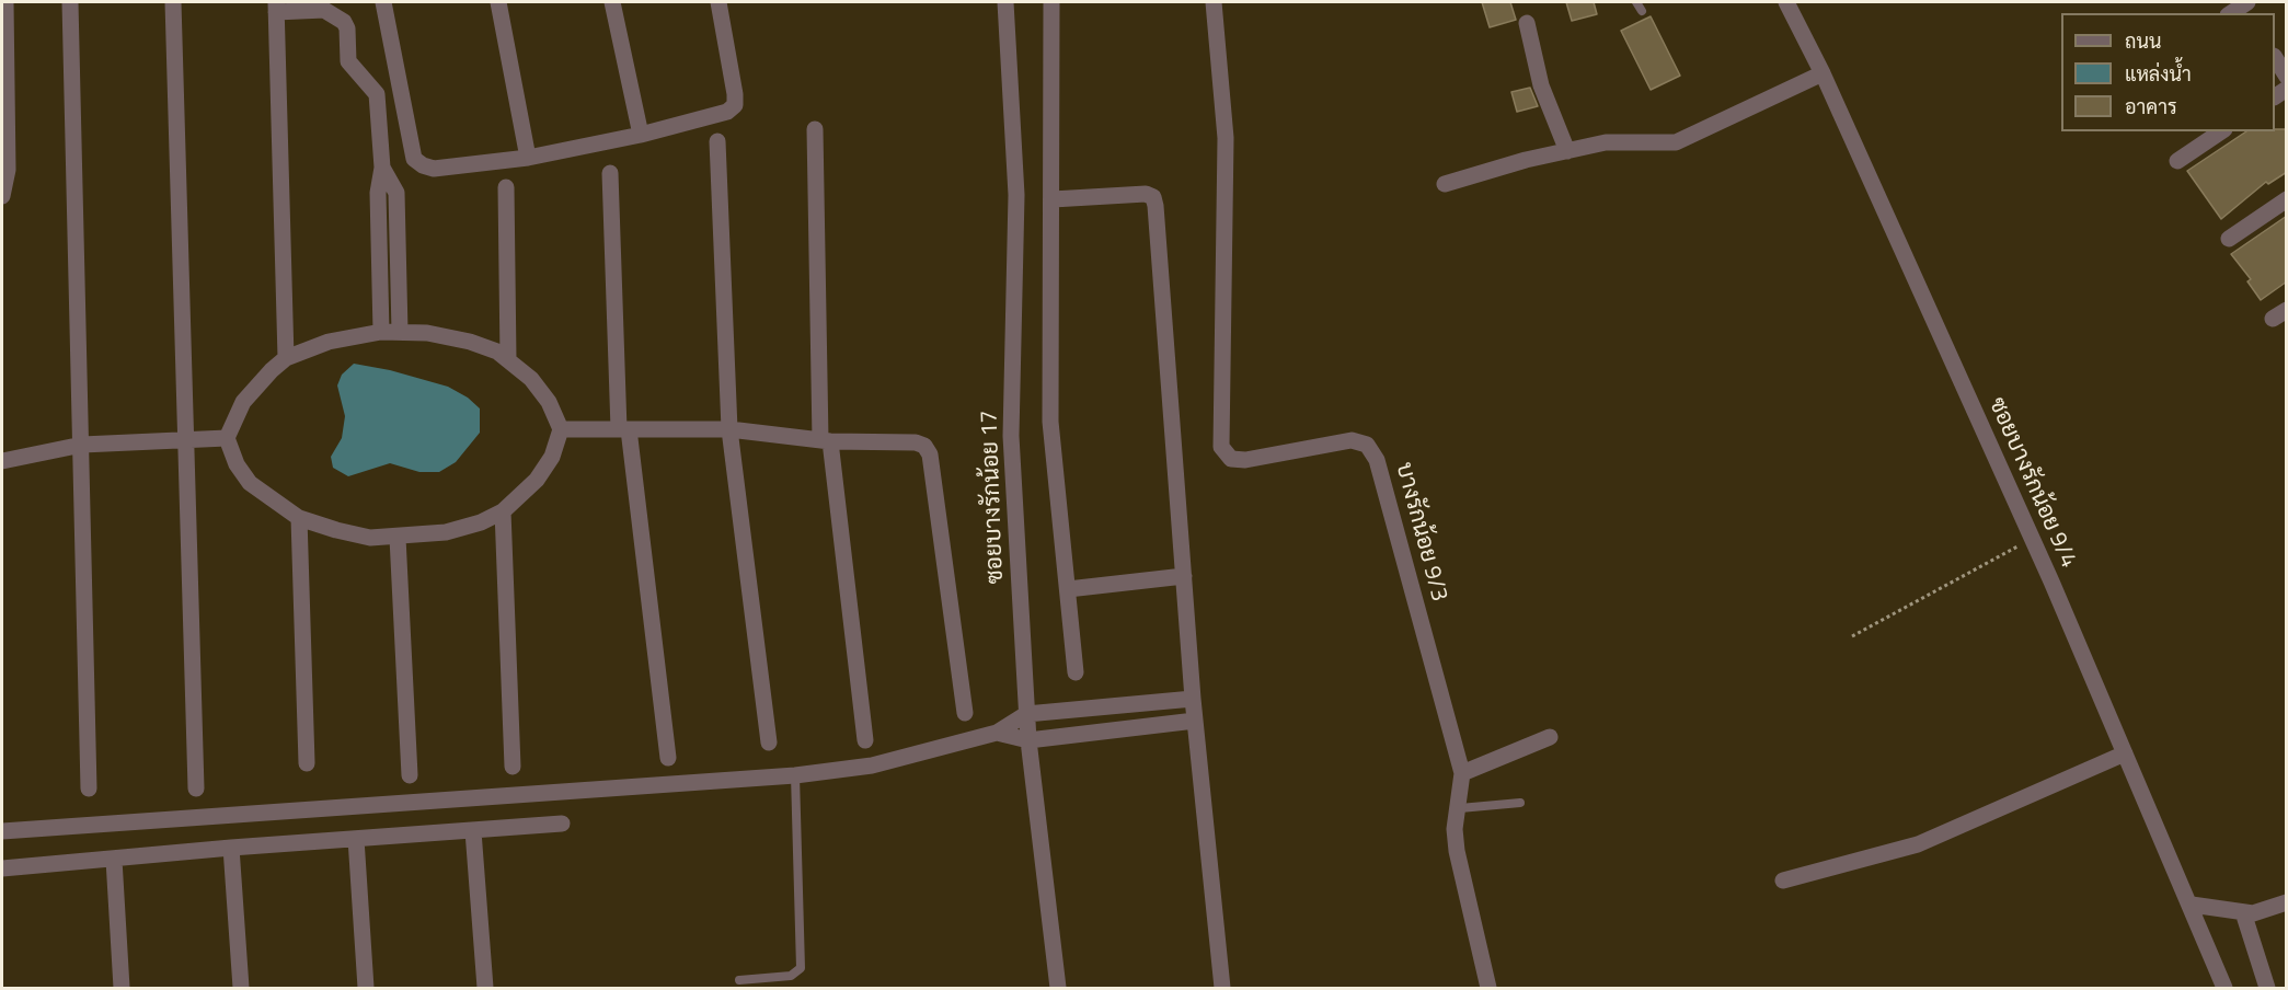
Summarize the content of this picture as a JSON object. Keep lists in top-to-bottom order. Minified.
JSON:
{"streets":{"street":["ซอยบางรักน้อย 9/4","ซอยบางรักน้อย 17","บางรักน้อย 9/3"]},"legend":["ถนน","แหล่งน้ำ","อาคาร"]}
